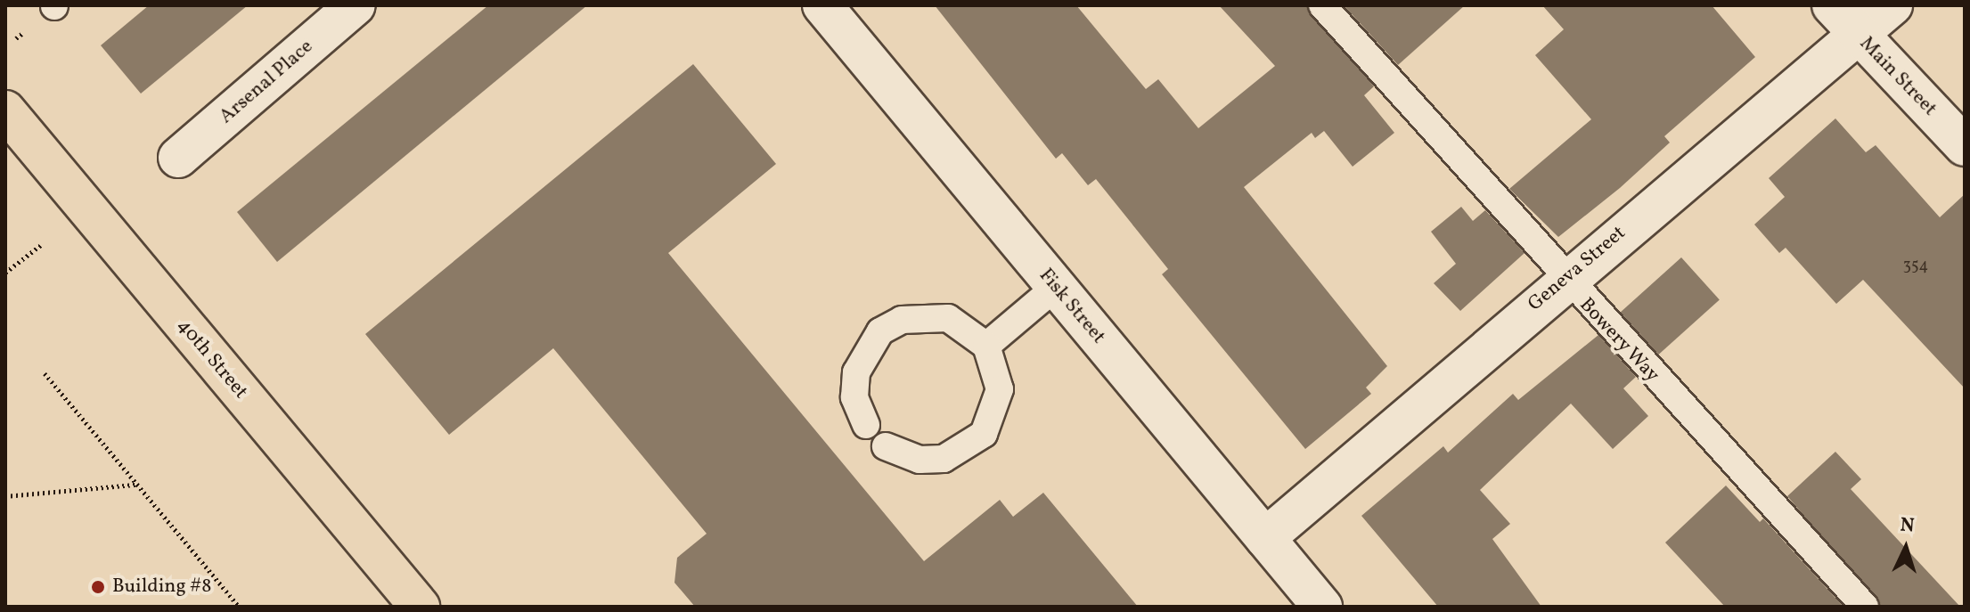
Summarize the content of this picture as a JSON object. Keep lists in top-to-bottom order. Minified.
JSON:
{"streets":{"main road":["40th Street"],"street":["Main Street","Arsenal Place","Geneva Street","Fisk Street"],"lane":["Bowery Way"]},"crossings":[["Main Street","Geneva Street"],["Geneva Street","Fisk Street"],["Geneva Street","Bowery Way"]],"places":["Building #8"],"house_numbers":["354"],"north":"top"}
